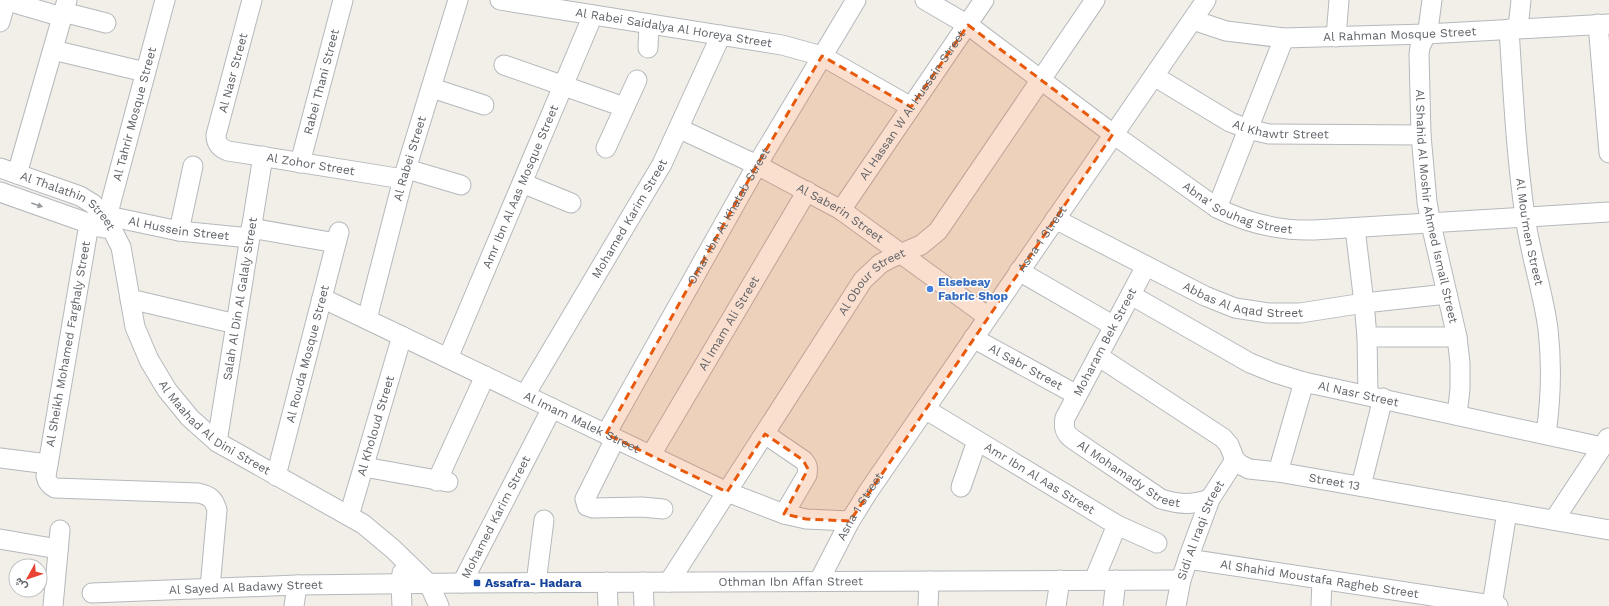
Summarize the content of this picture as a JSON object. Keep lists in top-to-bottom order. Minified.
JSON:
{"streets":{"street":["Al Rabei Saidalya Al Horeya Street","Al Rahman Mosque Street","Al Nasr Street","Rabei Thani Street","Al Hassan W Al Hussein Street","Al Tahrir Mosque Street","Al Khawtr Street","Al Rabei Street","Al Zohor Street","Amr Ibn Al Aas Mosque Street","Al Thalathin Street","Abna' Souhag Street","Al Shahid Al Moshir Ahmed Ismail Street","Al Saberin Street","Omar Ibn Al Khatab Street","Mohamed Karim Street","Al Hussein Street","Al Mou'men Street","Asna 1 Street","Al Obour Street","Abbas Al Aqad Street","Salah Al Din Al Galaly Street","Al Imam Ali Street","Moharam Bek Street","Al Sheikh Mohamed Farghaly Street","Al Rouda Mosque Street","Al Sabr Street","Al Imam Malek Street","Al Maahad Al Dini Street","Al Kholoud Street","Al Mohamady Street","Amr Ibn Al Aas Street","Street 13","Sidi Al Iraqi Street","Al Shahid Moustafa Ragheb Street","Othman Ibn Affan Street","Al Sayed Al Badawy Street"]},"crossings":[["Al Rabei Saidalya Al Horeya Street","Al Hassan W Al Hussein Street"],["Al Rabei Saidalya Al Horeya Street","Amr Ibn Al Aas Mosque Street"],["Al Rabei Saidalya Al Horeya Street","Omar Ibn Al Khatab Street"],["Al Rabei Saidalya Al Horeya Street","Mohamed Karim Street"],["Al Rahman Mosque Street","Al Shahid Al Moshir Ahmed Ismail Street"],["Al Rahman Mosque Street","Al Mou'men Street"],["Al Rahman Mosque Street","Asna 1 Street"],["Al Nasr Street","Al Zohor Street"],["Al Nasr Street","Al Shahid Al Moshir Ahmed Ismail Street"],["Al Nasr Street","Al Mou'men Street"],["Al Nasr Street","Moharam Bek Street"],["Rabei Thani Street","Al Zohor Street"],["Al Hassan W Al Hussein Street","Abna' Souhag Street"],["Al Hassan W Al Hussein Street","Al Saberin Street"],["Al Tahrir Mosque Street","Al Thalathin Street"],["Al Tahrir Mosque Street","Al Hussein Street"],["Al Tahrir Mosque Street","Al Sheikh Mohamed Farghaly Street"],["Al Tahrir Mosque Street","Al Maahad Al Dini Street"],["Al Khawtr Street","Al Shahid Al Moshir Ahmed Ismail Street"],["Al Khawtr Street","Asna 1 Street"],["Al Rabei Street","Al Zohor Street"],["Al Rabei Street","Al Imam Malek Street"],["Al Zohor Street","Salah Al Din Al Galaly Street"],["Amr Ibn Al Aas Mosque Street","Al Imam Malek Street"],["Al Thalathin Street","Al Hussein Street"],["Al Thalathin Street","Al Sheikh Mohamed Farghaly Street"],["Al Thalathin Street","Al Maahad Al Dini Street"],["Abna' Souhag Street","Al Shahid Al Moshir Ahmed Ismail Street"],["Abna' Souhag Street","Al Mou'men Street"],["Abna' Souhag Street","Asna 1 Street"],["Abna' Souhag Street","Al Obour Street"],["Al Shahid Al Moshir Ahmed Ismail Street","Abbas Al Aqad Street"],["Al Saberin Street","Omar Ibn Al Khatab Street"],["Al Saberin Street","Mohamed Karim Street"],["Al Saberin Street","Asna 1 Street"],["Al Saberin Street","Al Obour Street"],["Al Saberin Street","Al Imam Ali Street"],["Omar Ibn Al Khatab Street","Al Imam Malek Street"],["Mohamed Karim Street","Al Imam Malek Street"],["Mohamed Karim Street","Othman Ibn Affan Street"],["Al Hussein Street","Salah Al Din Al Galaly Street"],["Al Hussein Street","Al Sheikh Mohamed Farghaly Street"],["Al Hussein Street","Al Rouda Mosque Street"],["Al Hussein Street","Al Maahad Al Dini Street"],["Asna 1 Street","Abbas Al Aqad Street"],["Asna 1 Street","Al Sabr Street"],["Asna 1 Street","Al Imam Malek Street"],["Asna 1 Street","Amr Ibn Al Aas Street"],["Asna 1 Street","Othman Ibn Affan Street"],["Al Obour Street","Al Imam Malek Street"],["Al Obour Street","Othman Ibn Affan Street"],["Abbas Al Aqad Street","Moharam Bek Street"],["Salah Al Din Al Galaly Street","Al Maahad Al Dini Street"],["Al Imam Ali Street","Al Imam Malek Street"],["Moharam Bek Street","Al Sabr Street"],["Moharam Bek Street","Al Mohamady Street"],["Al Sheikh Mohamed Farghaly Street","Al Maahad Al Dini Street"],["Al Sheikh Mohamed Farghaly Street","Al Sayed Al Badawy Street"],["Al Rouda Mosque Street","Al Imam Malek Street"],["Al Rouda Mosque Street","Al Maahad Al Dini Street"],["Al Imam Malek Street","Al Kholoud Street"],["Al Maahad Al Dini Street","Al Kholoud Street"],["Al Maahad Al Dini Street","Othman Ibn Affan Street"],["Al Mohamady Street","Sidi Al Iraqi Street"],["Street 13","Sidi Al Iraqi Street"],["Sidi Al Iraqi Street","Al Shahid Moustafa Ragheb Street"],["Sidi Al Iraqi Street","Othman Ibn Affan Street"],["Othman Ibn Affan Street","Al Sayed Al Badawy Street"]],"places":{"other":["Elsebeay Fabric Shop"],"transit":["Assafra- Hadara"]},"north":"bottom left"}
